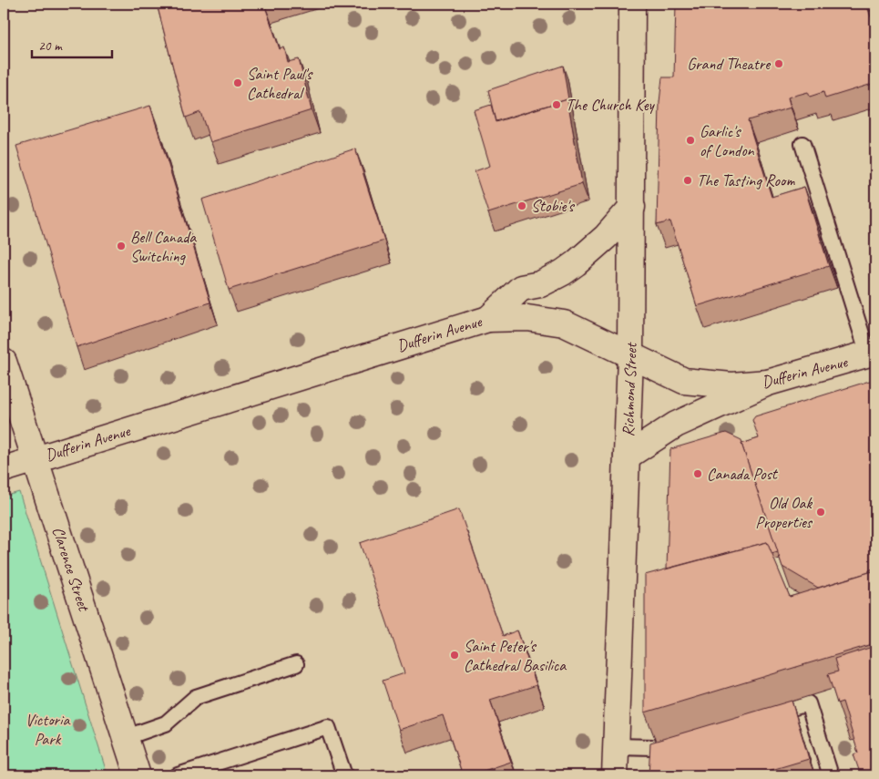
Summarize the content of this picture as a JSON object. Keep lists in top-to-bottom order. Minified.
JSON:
{"streets":{"street":["Dufferin Avenue","Richmond Street","Clarence Street"]},"crossings":[["Dufferin Avenue","Richmond Street"],["Dufferin Avenue","Clarence Street"]],"parks":["Victoria Park"],"places":["Grand Theatre","Saint Paul's Cathedral","The Church Key","Garlic's of London","The Tasting Room","Stobie's","Bell Canada Switching","Canada Post","Old Oak Properties","Saint Peter's Cathedral Basilica"],"scale_bar":"20 m"}
